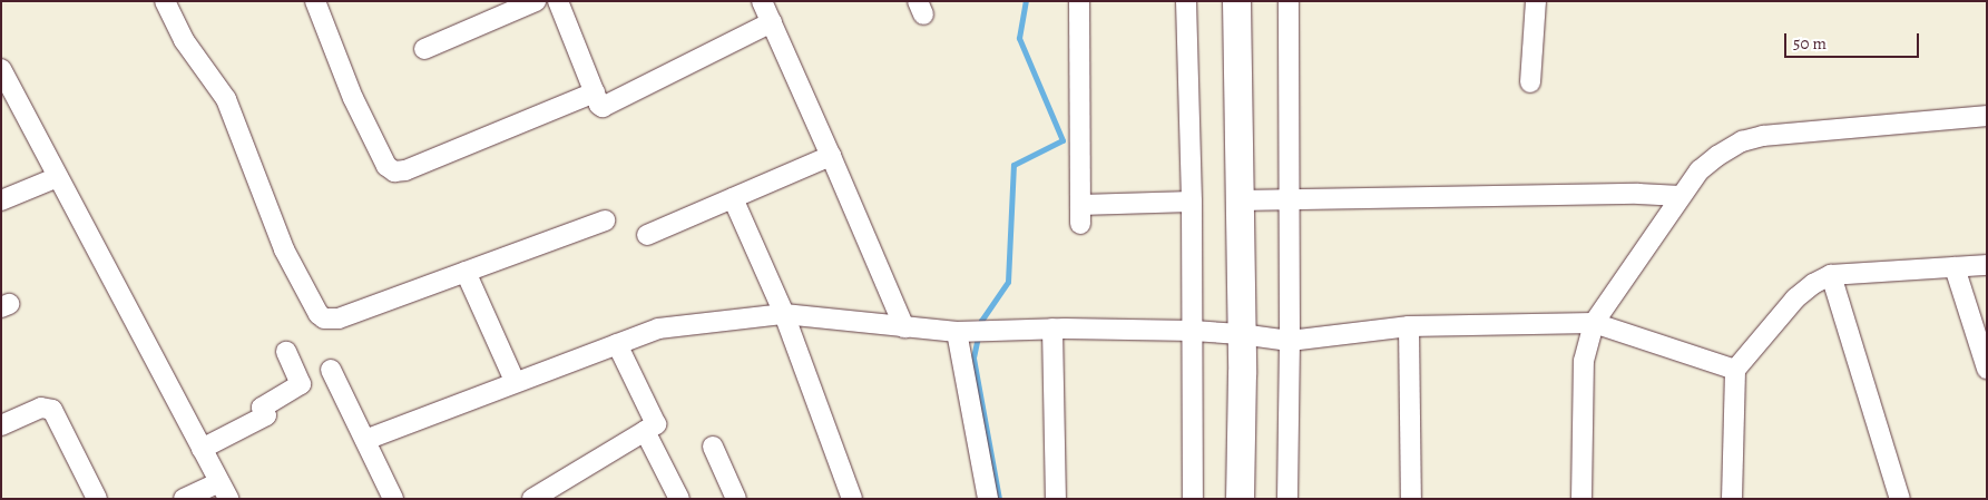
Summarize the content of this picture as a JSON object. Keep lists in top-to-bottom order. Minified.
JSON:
{"scale_bar":"50 m"}
